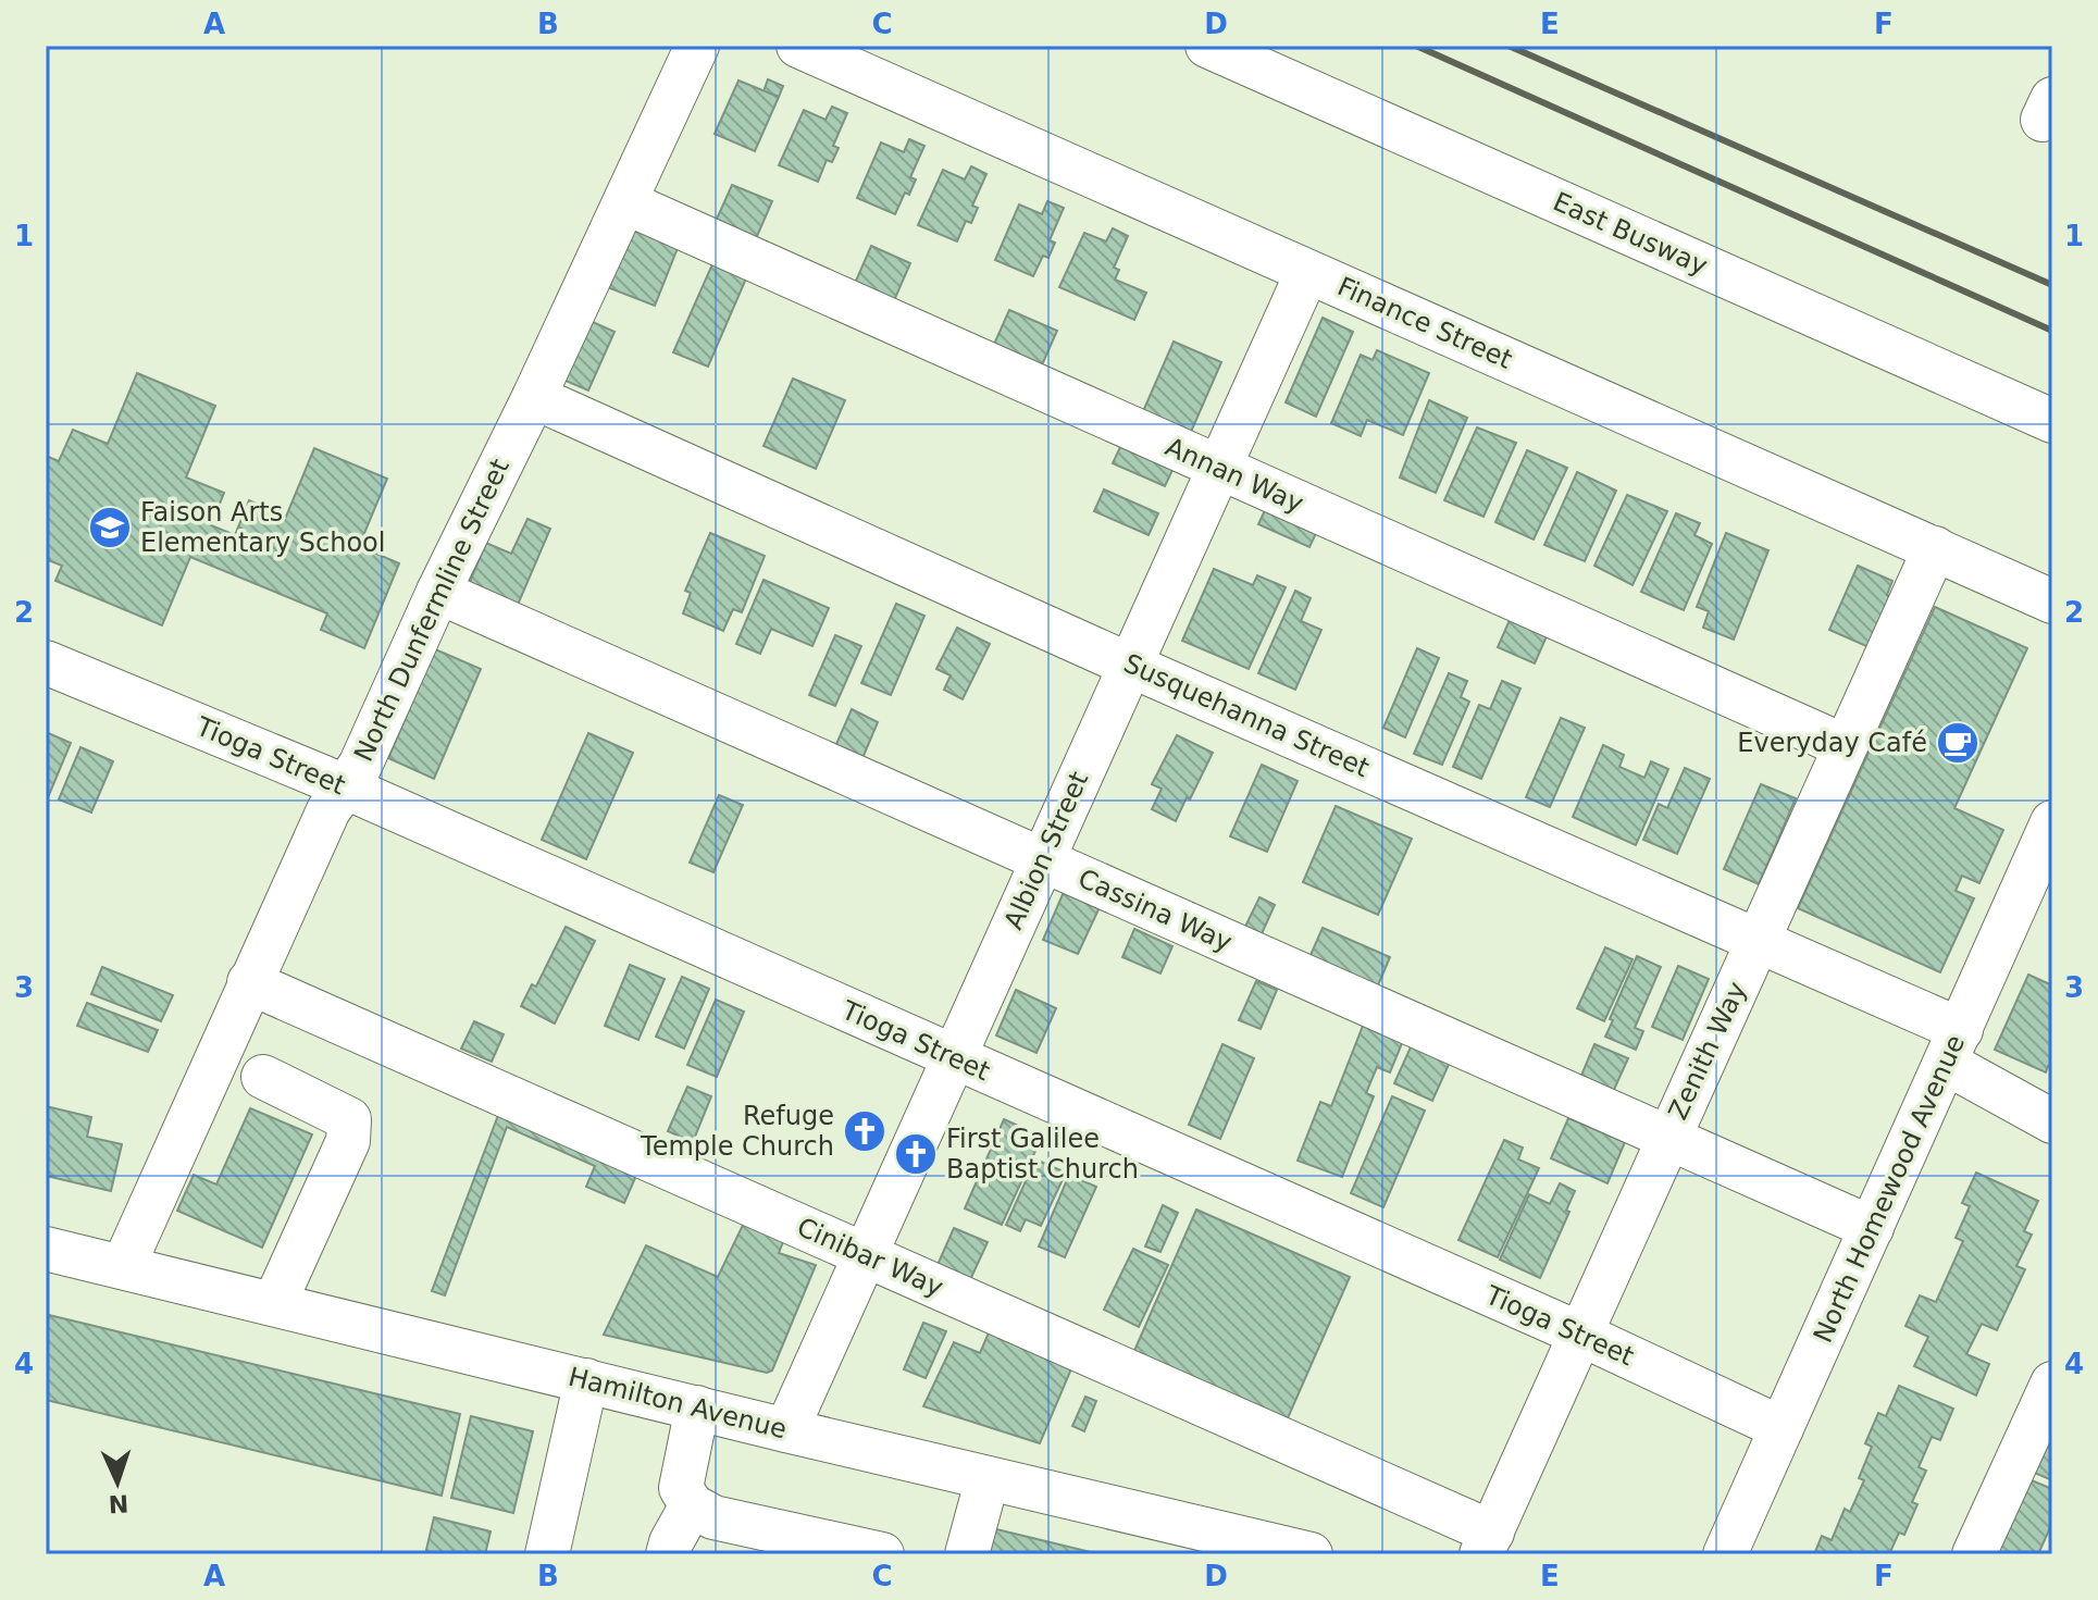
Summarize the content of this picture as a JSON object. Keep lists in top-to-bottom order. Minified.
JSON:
{"streets":{"street":["East Busway","Finance Street","Annan Way","North Dunfermline Street","Susquehanna Street","Tioga Street","Albion Street","Cassina Way","Zenith Way","North Homewood Avenue","Cinibar Way","Hamilton Avenue"]},"crossings":[["Finance Street","Albion Street"],["Finance Street","Zenith Way"],["Annan Way","North Dunfermline Street"],["Annan Way","Albion Street"],["Annan Way","Zenith Way"],["North Dunfermline Street","Susquehanna Street"],["North Dunfermline Street","Tioga Street"],["North Dunfermline Street","Cassina Way"],["North Dunfermline Street","Cinibar Way"],["North Dunfermline Street","Hamilton Avenue"],["Susquehanna Street","Albion Street"],["Susquehanna Street","Zenith Way"],["Susquehanna Street","North Homewood Avenue"],["Tioga Street","Albion Street"],["Tioga Street","Zenith Way"],["Tioga Street","North Homewood Avenue"],["Albion Street","Cassina Way"],["Albion Street","Cinibar Way"],["Albion Street","Hamilton Avenue"],["Cassina Way","Zenith Way"],["Cassina Way","North Homewood Avenue"],["Zenith Way","Cinibar Way"]],"places":{"school or university":["Faison Arts Elementary School"],"cafe":["Everyday Café"],"church":["Refuge Temple Church","First Galilee Baptist Church"]},"north":"bottom","grid":{"columns":["A","B","C","D","E","F"],"rows":["1","2","3","4"]}}
